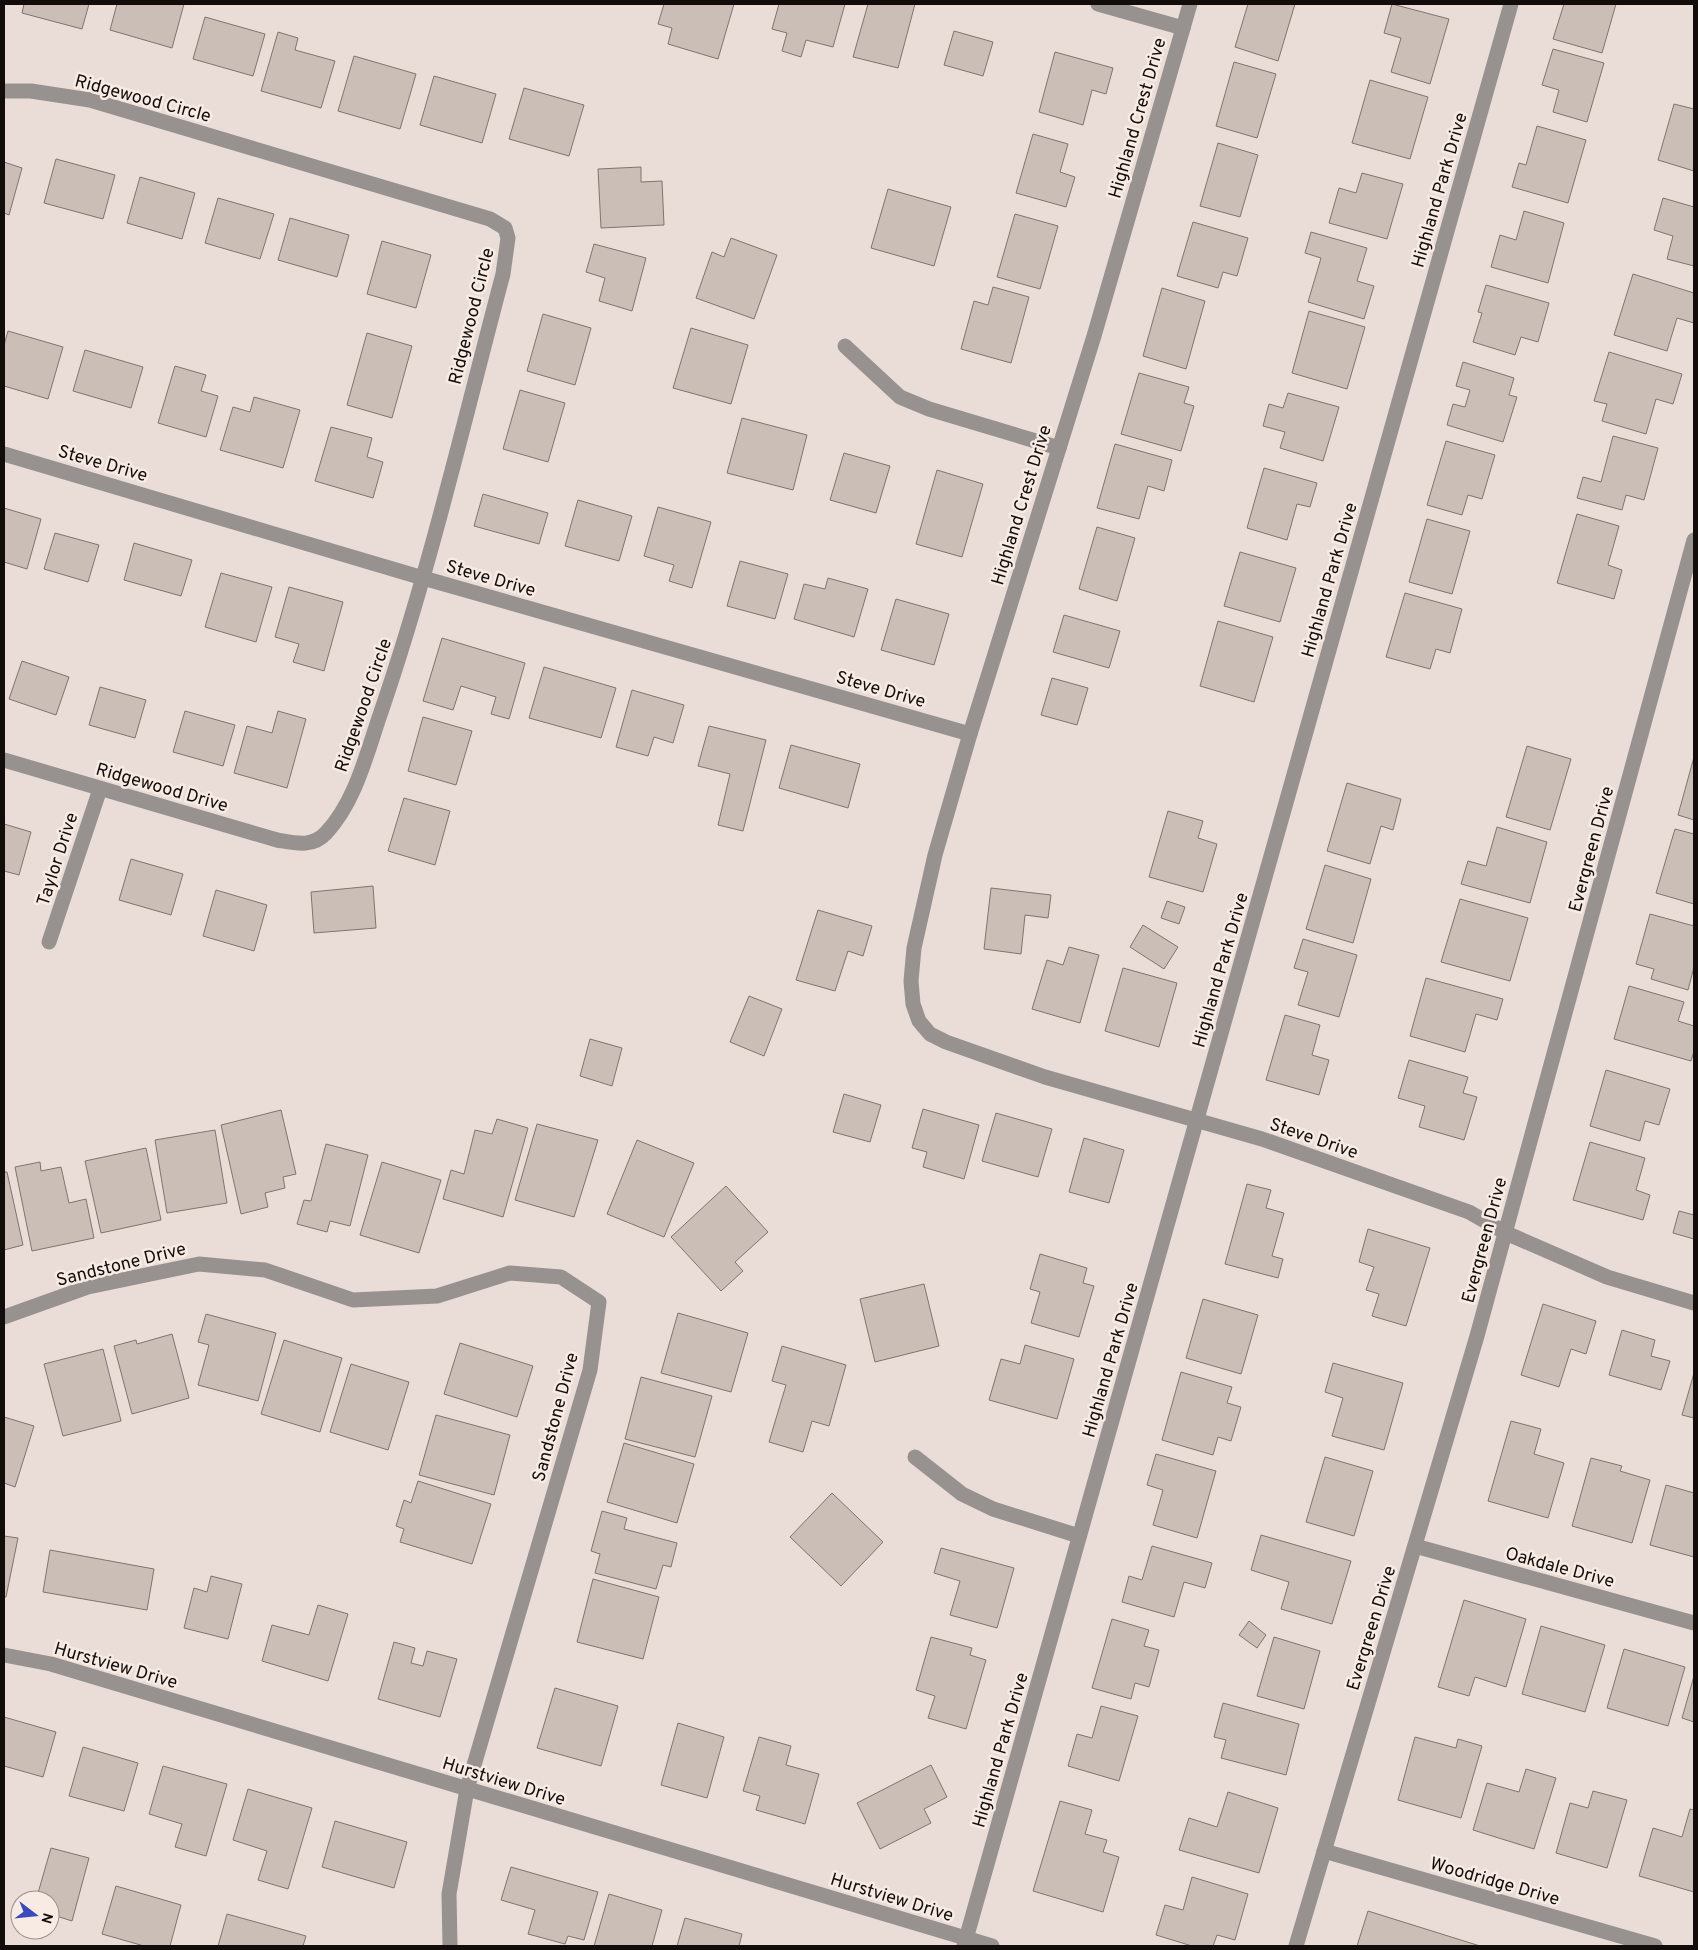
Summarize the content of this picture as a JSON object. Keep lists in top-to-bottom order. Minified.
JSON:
{"streets":{"street":["Ridgewood Circle","Highland Crest Drive","Highland Park Drive","Steve Drive","Ridgewood Drive","Evergreen Drive","Taylor Drive","Sandstone Drive","Oakdale Drive","Hurstview Drive","Woodridge Drive"]},"crossings":[["Ridgewood Circle","Steve Drive"],["Ridgewood Circle","Ridgewood Drive"],["Highland Crest Drive","Steve Drive"],["Highland Park Drive","Steve Drive"],["Highland Park Drive","Hurstview Drive"],["Steve Drive","Evergreen Drive"],["Ridgewood Drive","Taylor Drive"],["Evergreen Drive","Oakdale Drive"],["Evergreen Drive","Woodridge Drive"],["Sandstone Drive","Hurstview Drive"]],"north":"right"}
